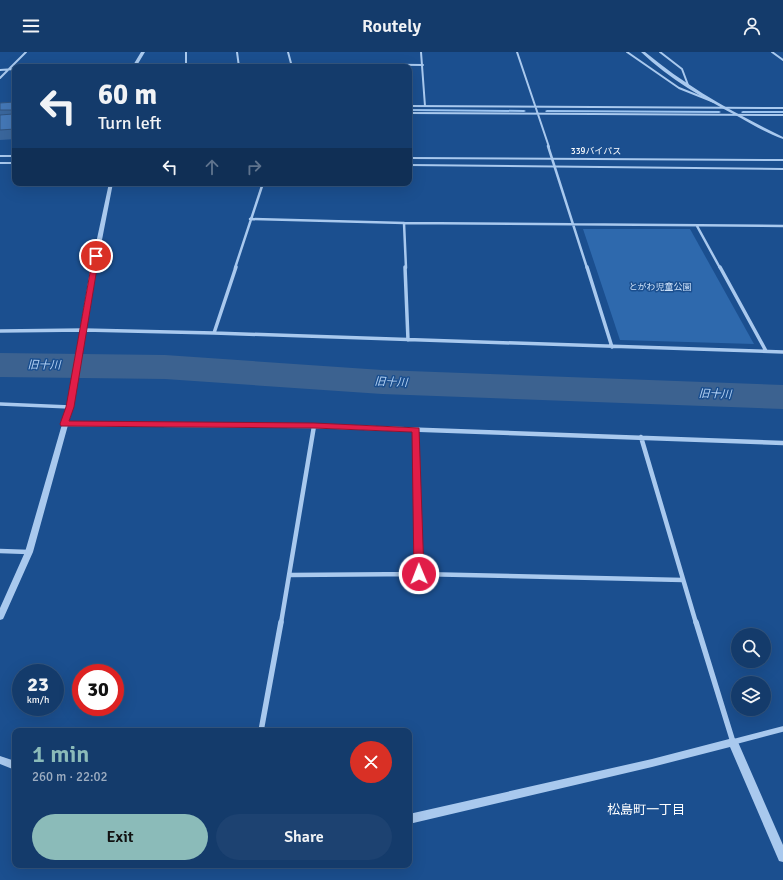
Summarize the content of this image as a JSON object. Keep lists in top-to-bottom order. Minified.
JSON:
{"streets":{"street":["339バイパス"]},"districts":["松島町一丁目"],"water":["旧十川"],"parks":["とがわ児童公園"],"page":{"header":"Routely","turn":["60 m","Turn left"],"speed":"23 km/h","limit":"30","heading":["1 min","260 m · 22:02"],"buttons":["Exit","Share"]}}
